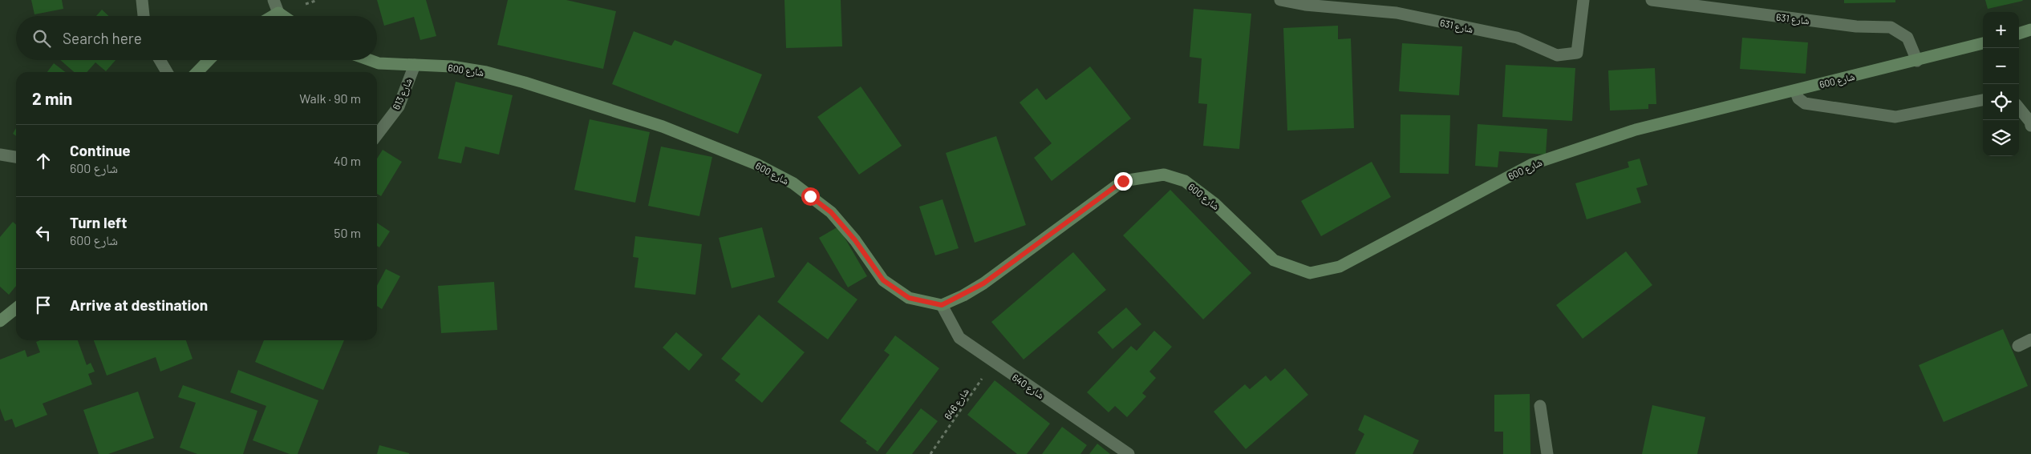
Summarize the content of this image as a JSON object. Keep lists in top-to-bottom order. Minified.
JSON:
{"streets":{"main road":["شارع 600"],"street":["شارع 631","شارع 613","شارع 640"],"path":["شارع 646"]},"crossings":[["شارع 631","شارع 600"],["شارع 600","شارع 613"],["شارع 600","شارع 640"],["شارع 640","شارع 646"]],"page":{"map_buttons":["+","−"],"search":"Search here","heading":["2 min","Walk · 90 m"],"list":[["Continue","شارع 600","40 m"],["Turn left","شارع 600","50 m"],"Arrive at destination"]}}
